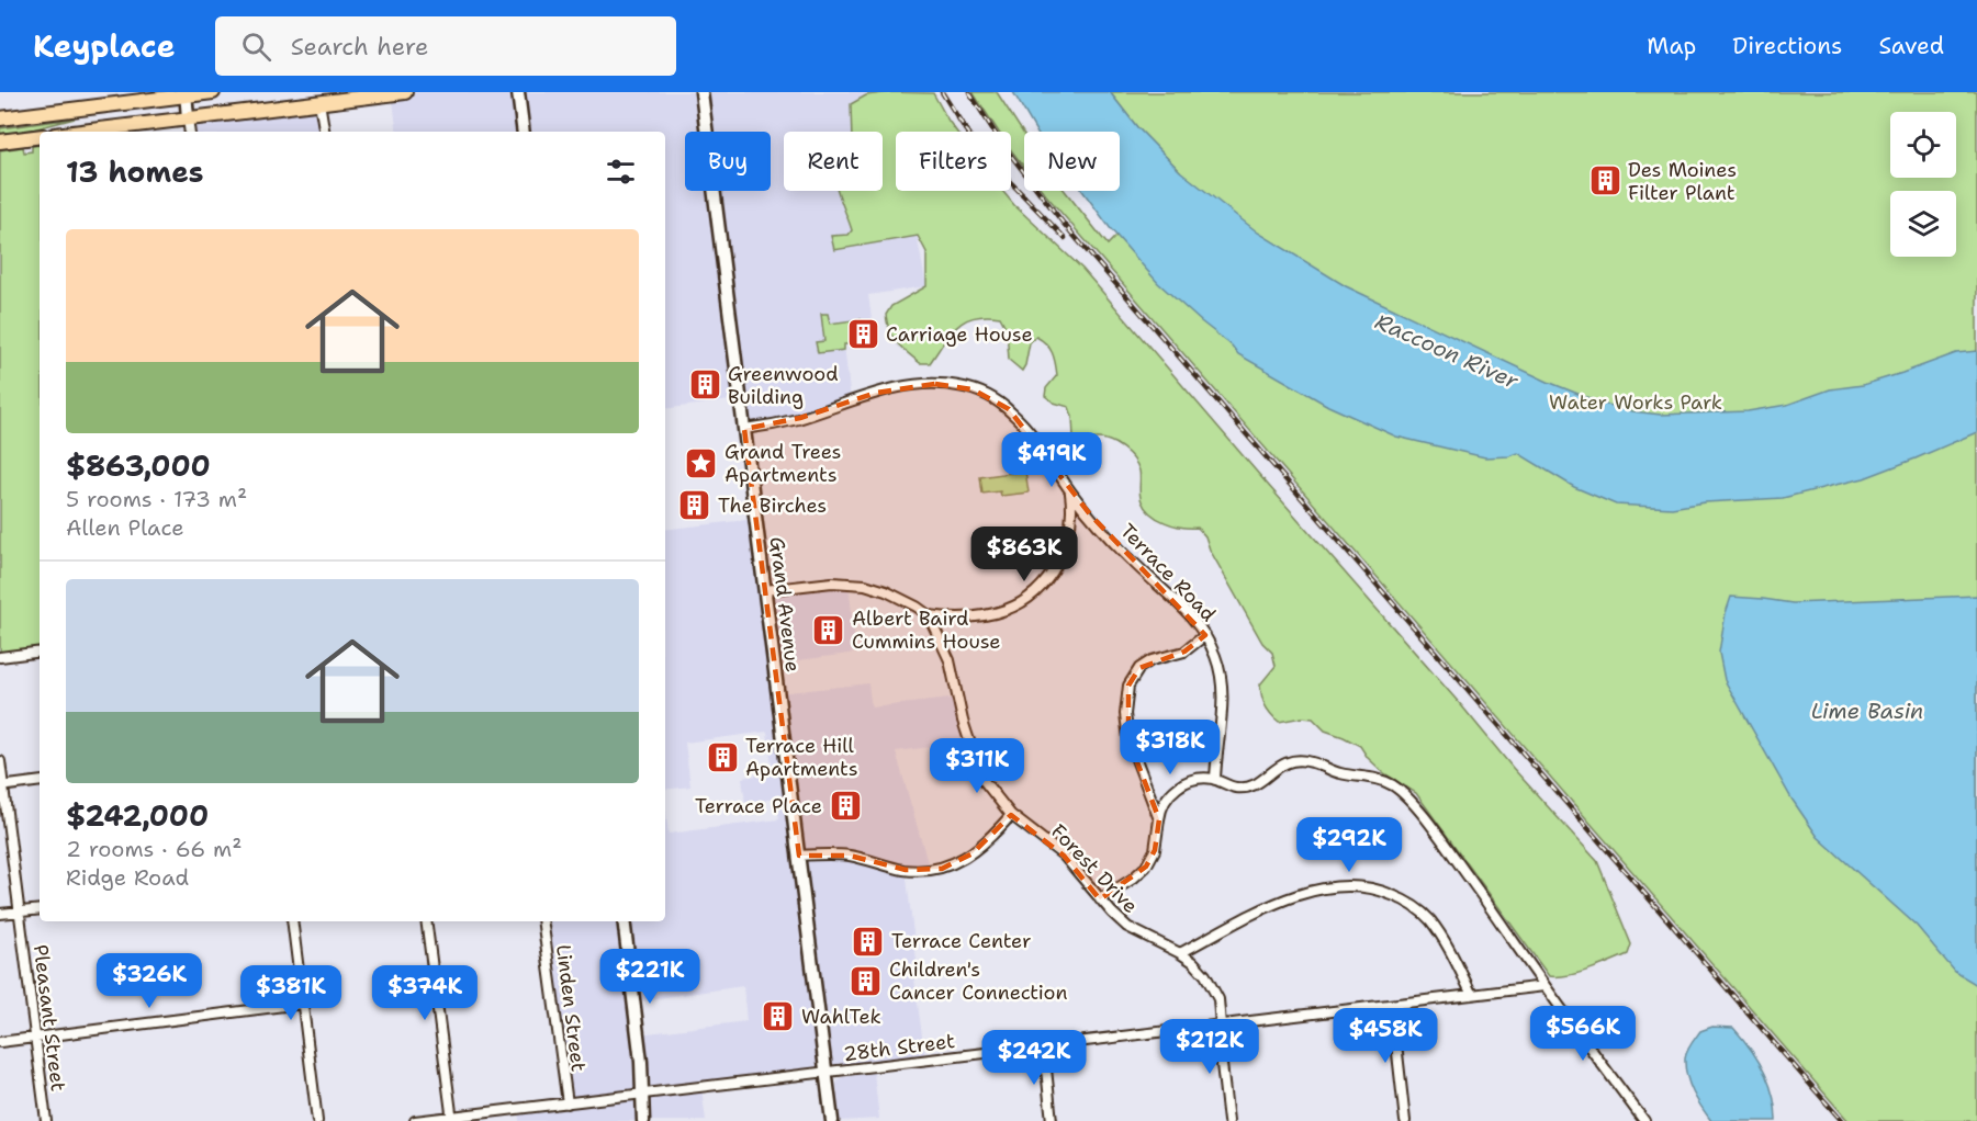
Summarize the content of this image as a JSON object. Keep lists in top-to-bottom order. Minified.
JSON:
{"streets":{"main road":["Grand Avenue"],"street":["Terrace Road","Forest Drive","Linden Street","Pleasant Street","28th Street"]},"crossings":[["Terrace Road","Grand Avenue"],["Grand Avenue","28th Street"],["Forest Drive","28th Street"],["Linden Street","28th Street"]],"water":["Raccoon River","Lime Basin"],"parks":["Water Works Park"],"places":{"building":["Des Moines Filter Plant","Carriage House","Greenwood Building","The Birches","Albert Baird Cummins House","Terrace Hill Apartments","Terrace Place","Terrace Center","Children's Cancer Connection","WahlTek"],"place":["Grand Trees Apartments"]},"page":{"header":"Keyplace","search":"Search here","nav":["Map","Directions","Saved"],"chip":["Buy","Rent","Filters","New"],"heading":"13 homes","list":[{"name":"$863,000","note":"5 rooms · 173 m² · Allen Place"},{"name":"$242,000","note":"2 rooms · 66 m² · Ridge Road"}],"price":["$419K","$863K","$318K","$311K","$292K","$221K","$326K","$381K","$374K","$566K","$458K","$212K","$242K"]}}
